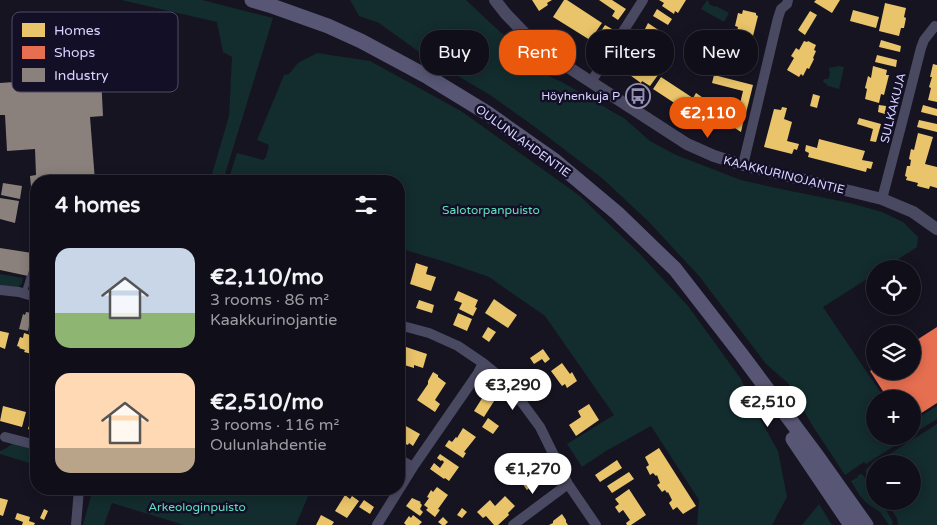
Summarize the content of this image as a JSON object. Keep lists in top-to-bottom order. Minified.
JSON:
{"streets":{"main road":["OULUNLAHDENTIE"],"street":["SULKAKUJA","KAAKKURINOJANTIE"]},"crossings":[["SULKAKUJA","KAAKKURINOJANTIE"]],"parks":["Salotorpanpuisto","Arkeologinpuisto"],"places":{"bus stop":["Höyhenkuja P"]},"legend":["Homes","Shops","Industry"],"page":{"chip":["Buy","Rent","Filters","New"],"price":["€2,110","€3,290","€2,510","€1,270"],"heading":"4 homes","list":[{"name":"€2,110/mo","note":"3 rooms · 86 m² · Kaakkurinojantie"},{"name":"€2,510/mo","note":"3 rooms · 116 m² · Oulunlahdentie"}],"map_buttons":["+","−"]}}
